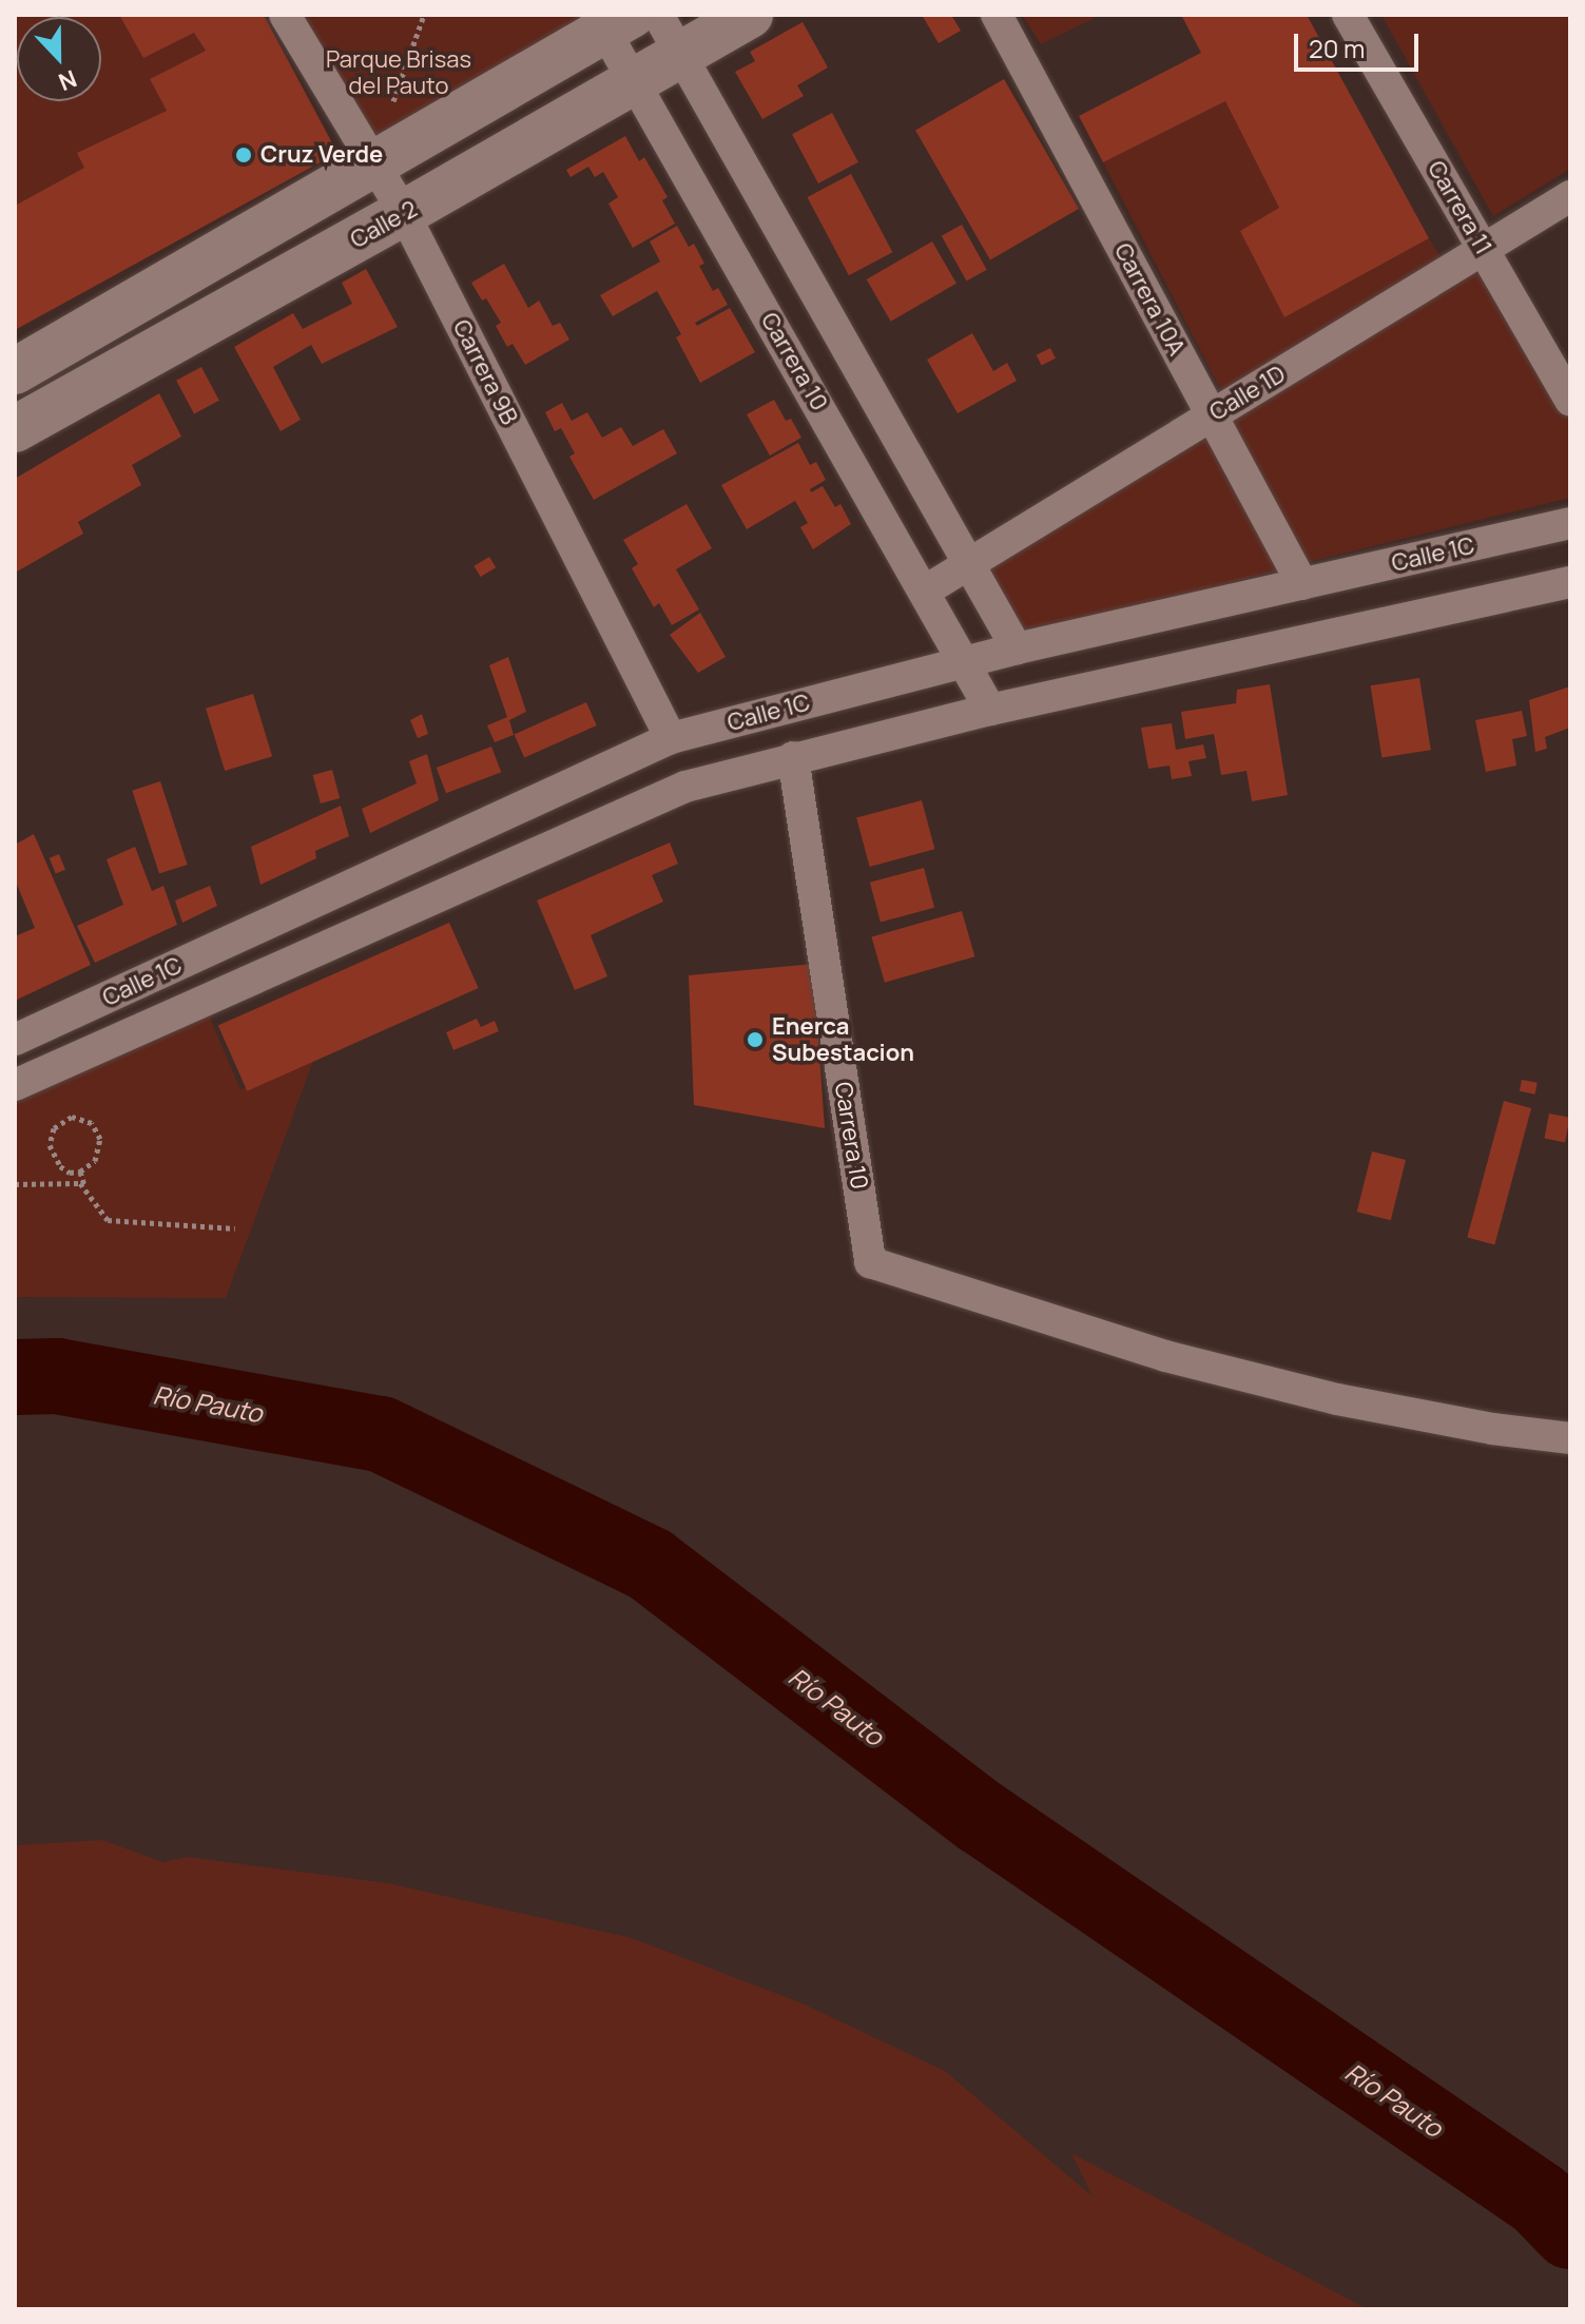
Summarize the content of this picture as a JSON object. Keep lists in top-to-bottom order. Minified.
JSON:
{"streets":{"street":["Carrera 11","Calle 2","Carrera 10A","Carrera 10","Carrera 9B","Calle 1D","Calle 1C"]},"crossings":[["Carrera 11","Calle 1D"],["Calle 2","Carrera 10"],["Calle 2","Carrera 9B"],["Carrera 10A","Calle 1D"],["Carrera 10A","Calle 1C"],["Carrera 10","Calle 1D"],["Carrera 10","Calle 1C"],["Carrera 9B","Calle 1C"]],"water":["Río Pauto"],"parks":["Parque Brisas del Pauto"],"places":["Cruz Verde","Enerca Subestacion"],"scale_bar":"20 m","north":"bottom"}
